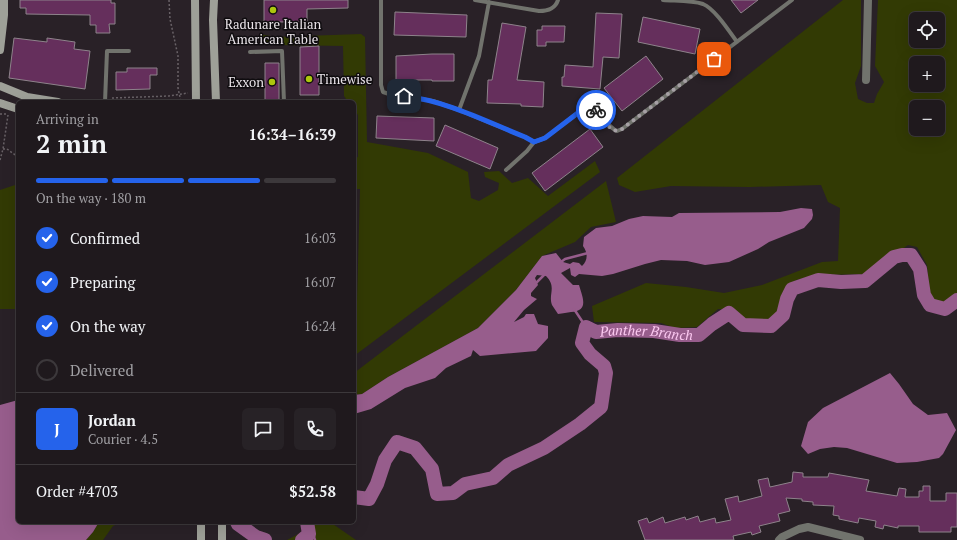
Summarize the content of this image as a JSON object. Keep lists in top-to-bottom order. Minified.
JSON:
{"water":["Panther Branch"],"places":["Radunare Italian American Table","Timewise","Exxon"],"page":{"map_buttons":["+","−"],"heading":["2 min","Arriving in","16:34–16:39"],"panel":["Jordan","Courier · 4.5","Order #4703","$52.58"],"bar":"On the way · 180 m","list":[["Confirmed","16:03"],["Preparing","16:07"],["On the way","16:24"],"Delivered"],"round":"J"}}
